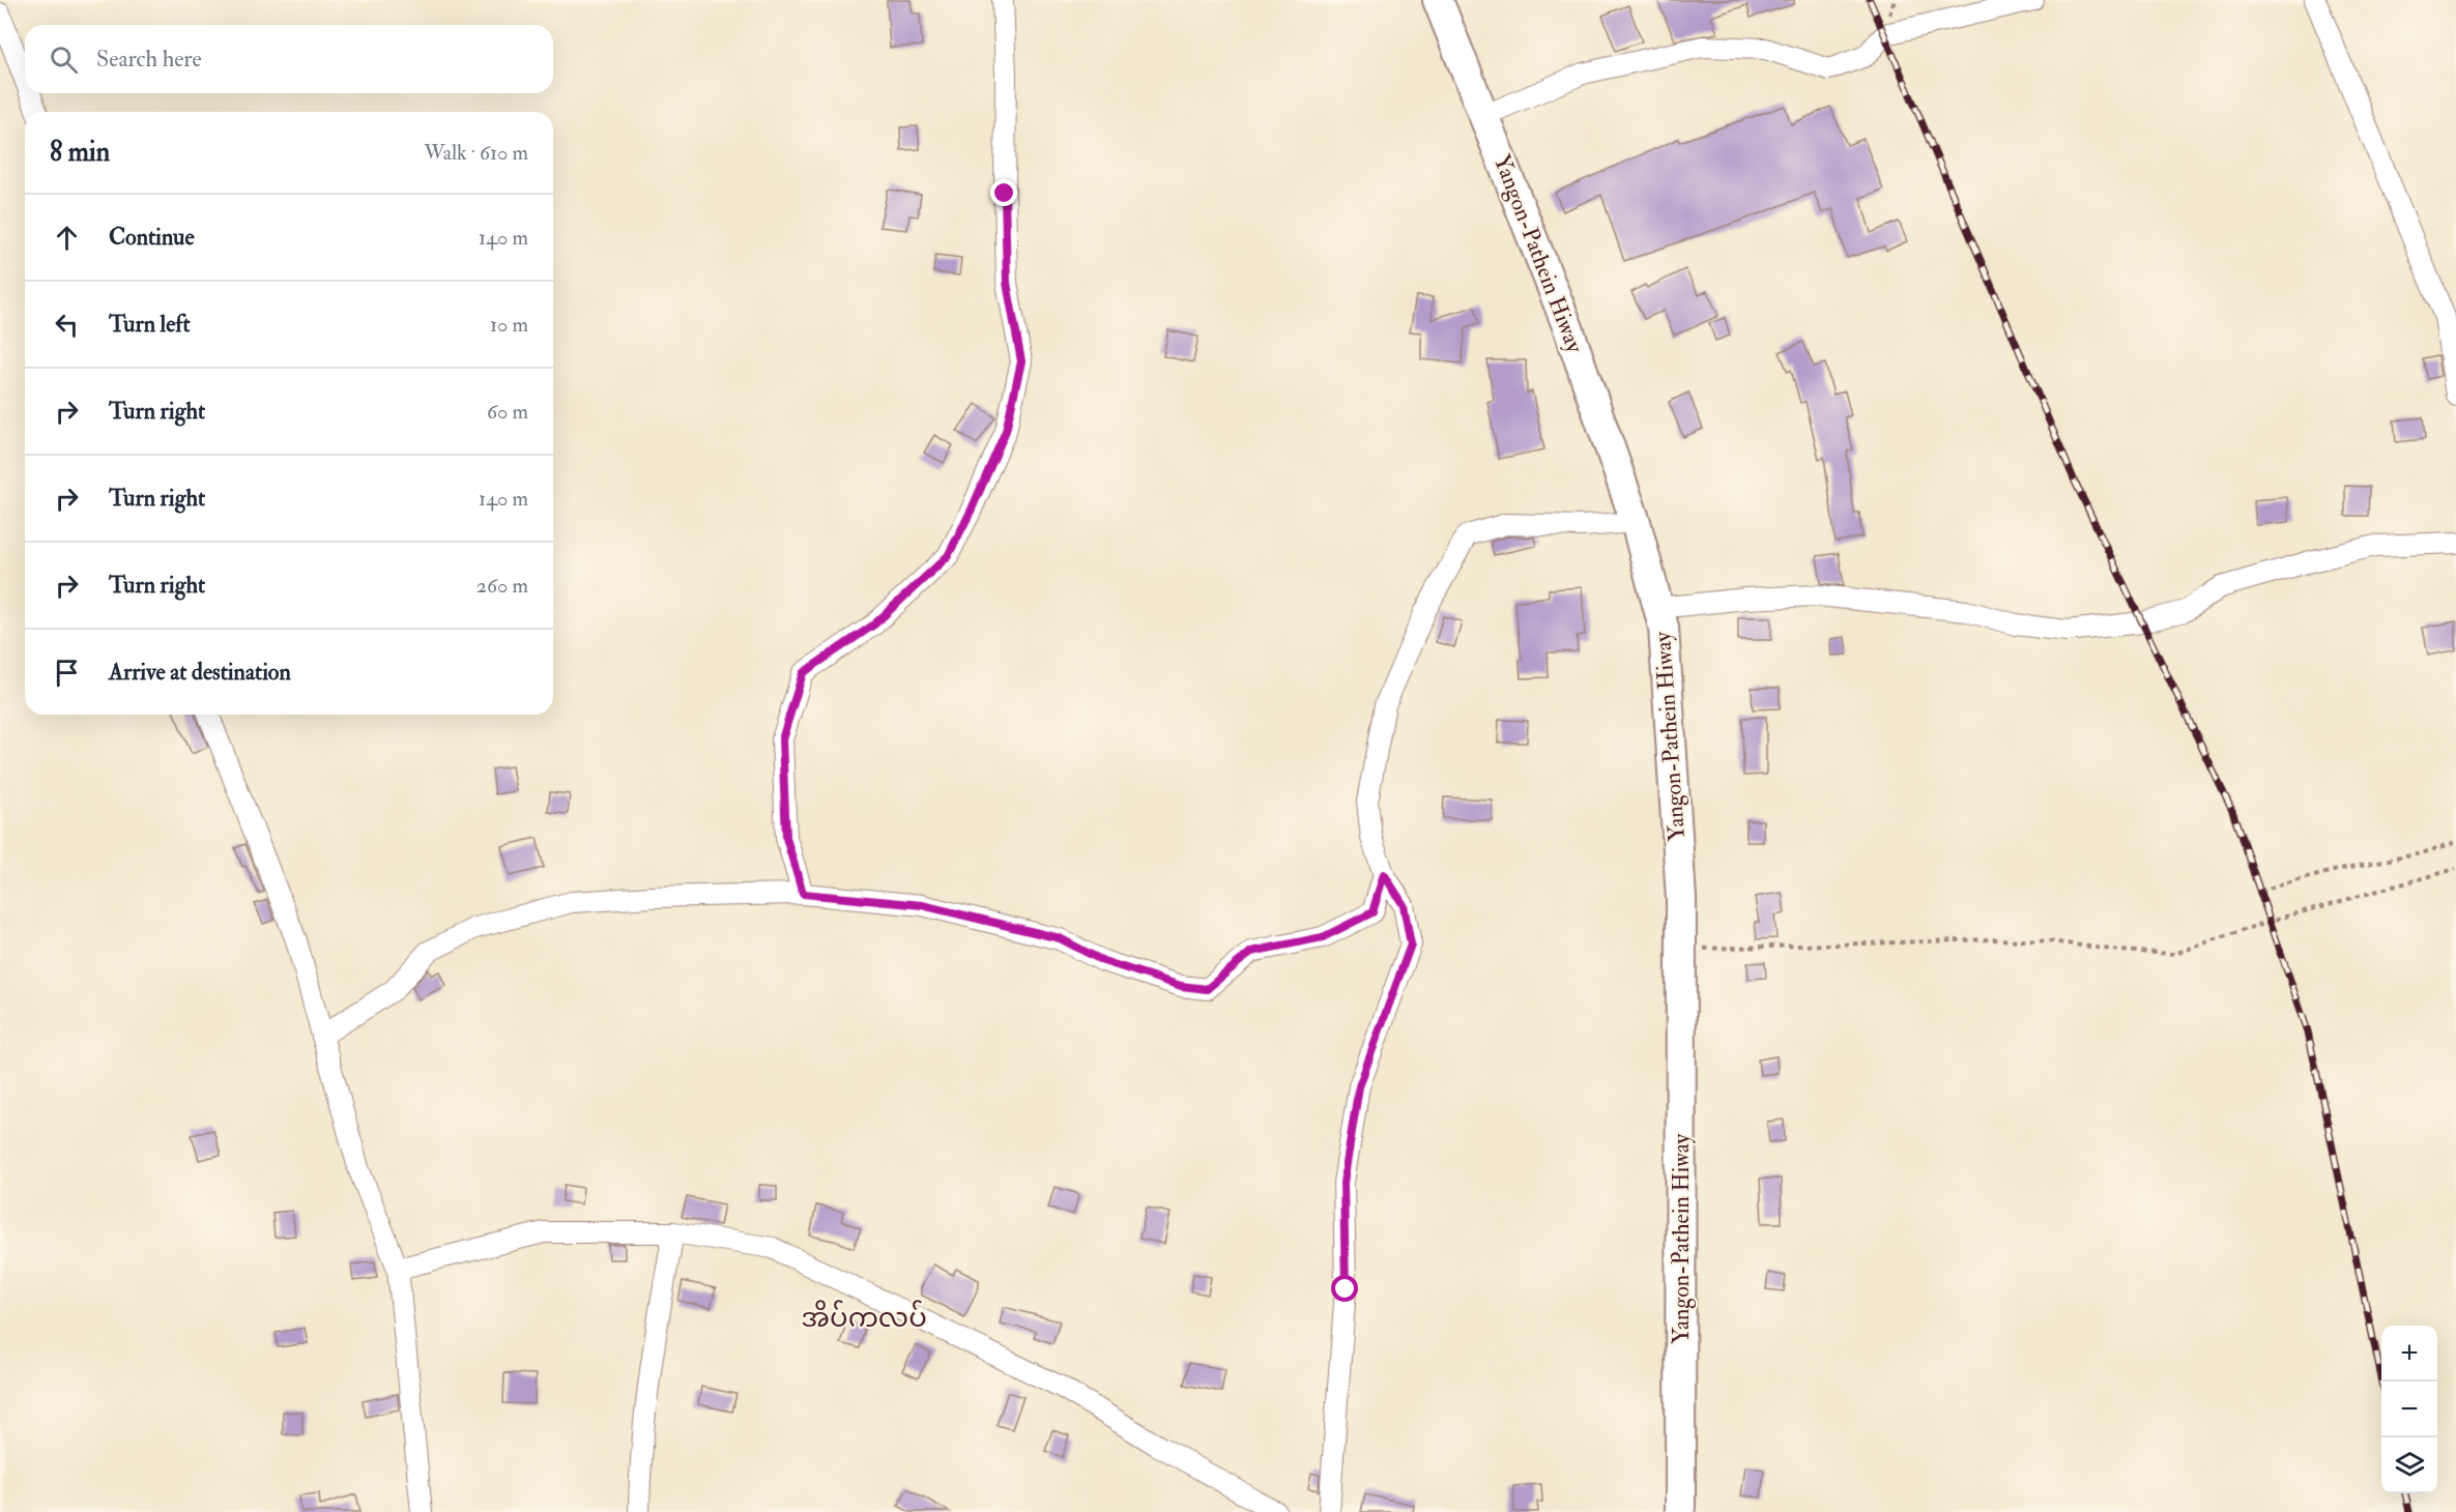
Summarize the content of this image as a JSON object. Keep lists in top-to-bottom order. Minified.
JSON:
{"streets":{"highway":["Yangon-Pathein Hiway"]},"districts":["အိပ်ကလပ်"],"page":{"search":"Search here","heading":["8 min","Walk · 610 m"],"list":[["Continue","140 m"],["Turn left","10 m"],["Turn right","60 m"],["Turn right","140 m"],["Turn right","260 m"],"Arrive at destination"],"map_buttons":["+","−"]}}
